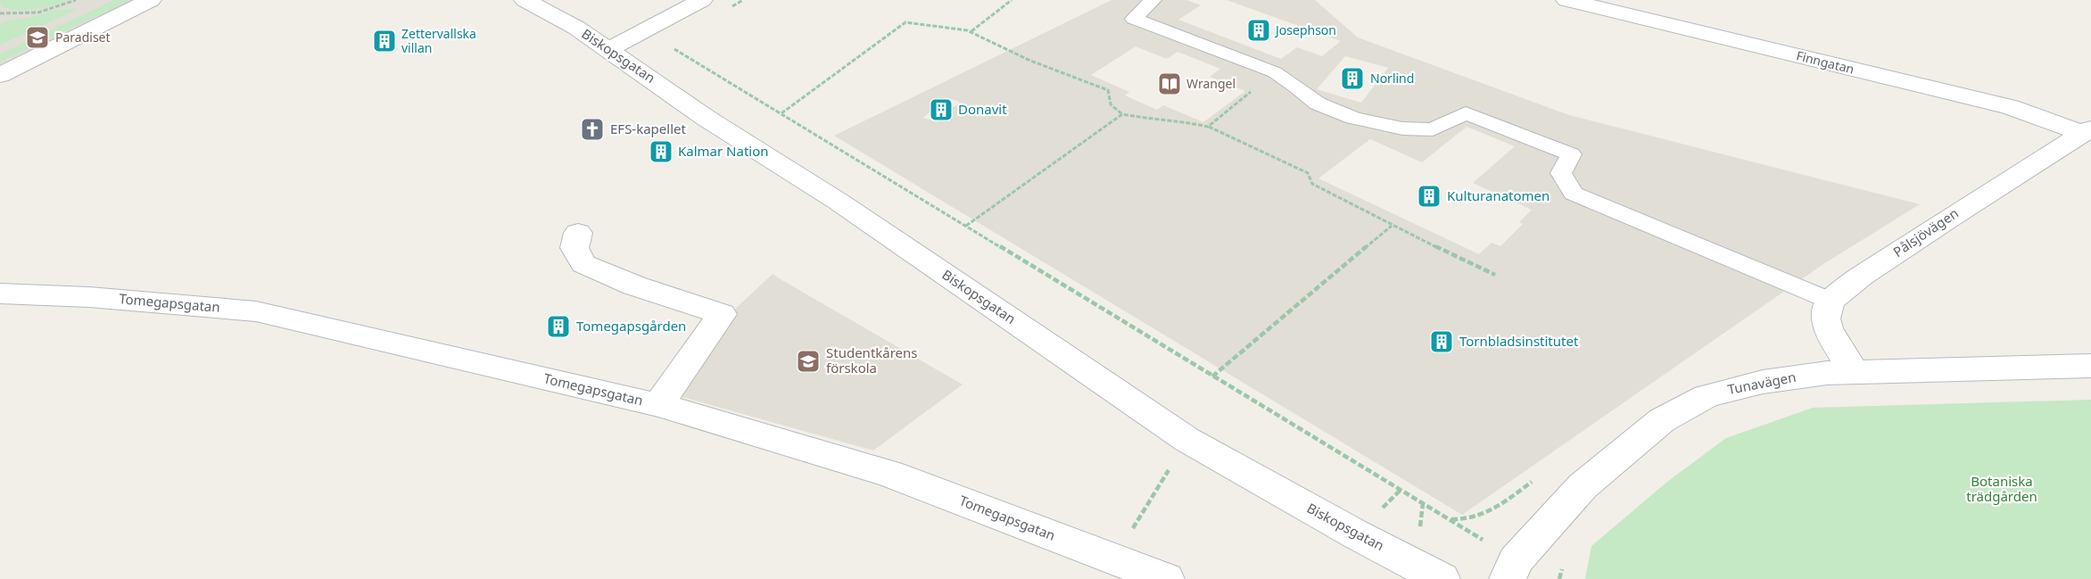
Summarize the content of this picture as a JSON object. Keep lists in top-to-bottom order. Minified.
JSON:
{"streets":{"street":["Biskopsgatan","Finngatan","Pålsjövägen","Tomegapsgatan","Tunavägen"]},"crossings":[["Finngatan","Pålsjövägen"]],"parks":["Botaniska trädgården"],"places":{"building":["Josephson","Zettervallska villan","Norlind","Donavit","Kalmar Nation","Kulturanatomen","Tomegapsgården","Tornbladsinstitutet"],"school or university":["Paradiset","Studentkårens förskola"],"library":["Wrangel"],"church":["EFS-kapellet"]}}
